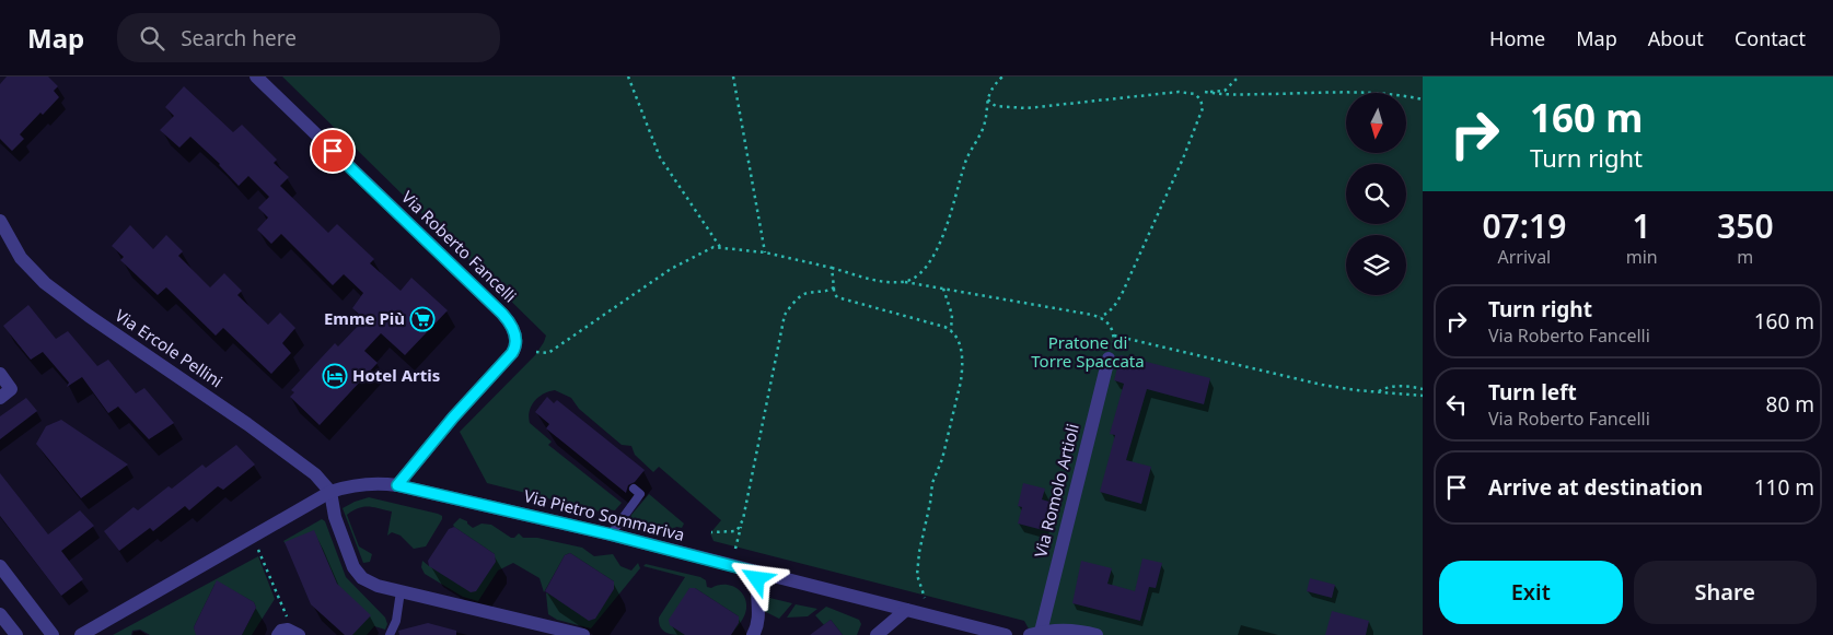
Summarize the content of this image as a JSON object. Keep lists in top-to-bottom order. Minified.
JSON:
{"streets":{"street":["Via Roberto Fancelli","Via Ercole Pellini","Via Romolo Artioli","Via Pietro Sommariva"]},"crossings":[["Via Roberto Fancelli","Via Pietro Sommariva"],["Via Ercole Pellini","Via Pietro Sommariva"]],"parks":["Pratone di Torre Spaccata"],"places":{"supermarket":["Emme Più"],"hotel":["Hotel Artis"]},"north":"bottom","page":{"header":"Map","search":"Search here","nav":["Home","Map","About","Contact"],"turn":["160 m","Turn right"],"eta":["07:19","Arrival","1","min","350","m"],"list":[{"name":"Turn right","note":"Via Roberto Fancelli","value":"160 m"},{"name":"Turn left","note":"Via Roberto Fancelli","value":"80 m"},{"name":"Arrive at destination","value":"110 m"}],"buttons":["Exit","Share"]}}
